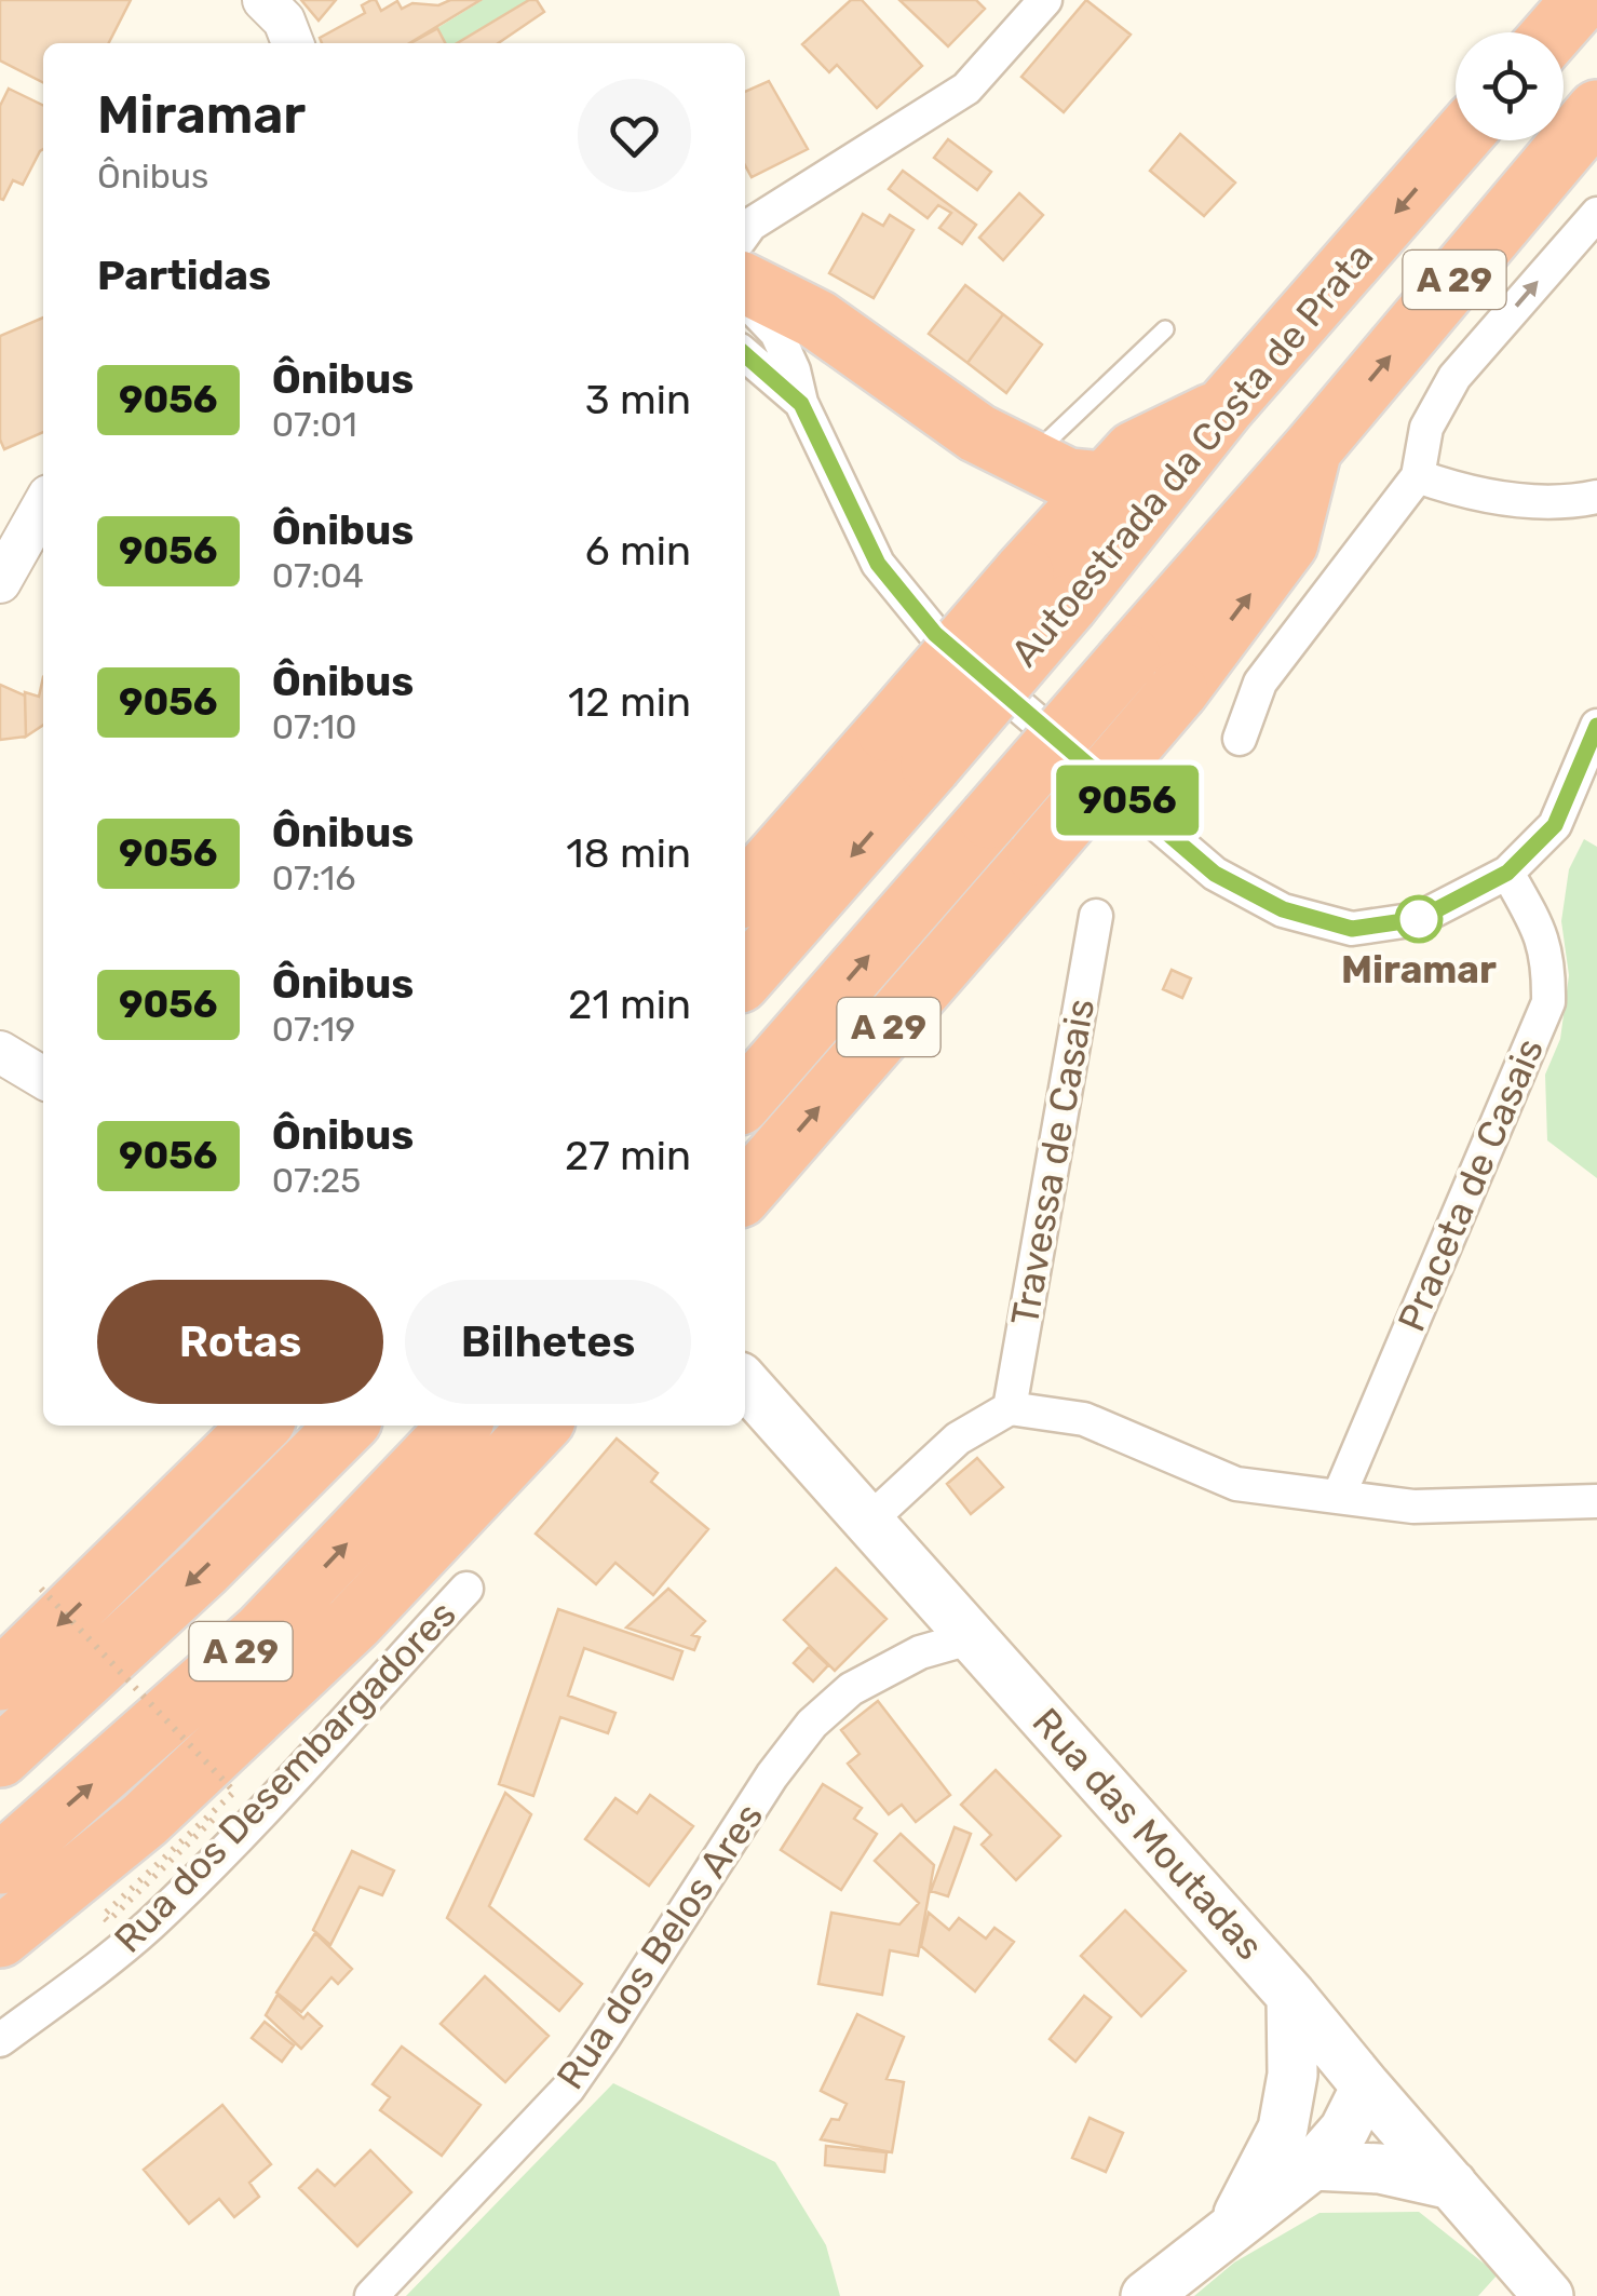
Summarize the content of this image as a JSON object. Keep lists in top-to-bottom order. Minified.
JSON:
{"streets":{"highway":["A 29","Autoestrada da Costa de Prata"],"main road":["Rua das Moutadas"],"street":["Travessa de Casais","Praceta de Casais","Rua dos Desembargadores","Rua dos Belos Ares"]},"crossings":[["A 29","Autoestrada da Costa de Prata"],["Rua das Moutadas","Rua dos Belos Ares"]],"places":["Miramar"],"lines":["bus line 9056"],"page":{"on_map":"9056","heading":[["Miramar","Ônibus"],"Partidas"],"list":[{"mark":"9056","name":"Ônibus","note":"07:01","value":"3 min"},{"mark":"9056","name":"Ônibus","note":"07:04","value":"6 min"},{"mark":"9056","name":"Ônibus","note":"07:10","value":"12 min"},{"mark":"9056","name":"Ônibus","note":"07:16","value":"18 min"},{"mark":"9056","name":"Ônibus","note":"07:19","value":"21 min"},{"mark":"9056","name":"Ônibus","note":"07:25","value":"27 min"}],"buttons":["Rotas","Bilhetes"]}}
